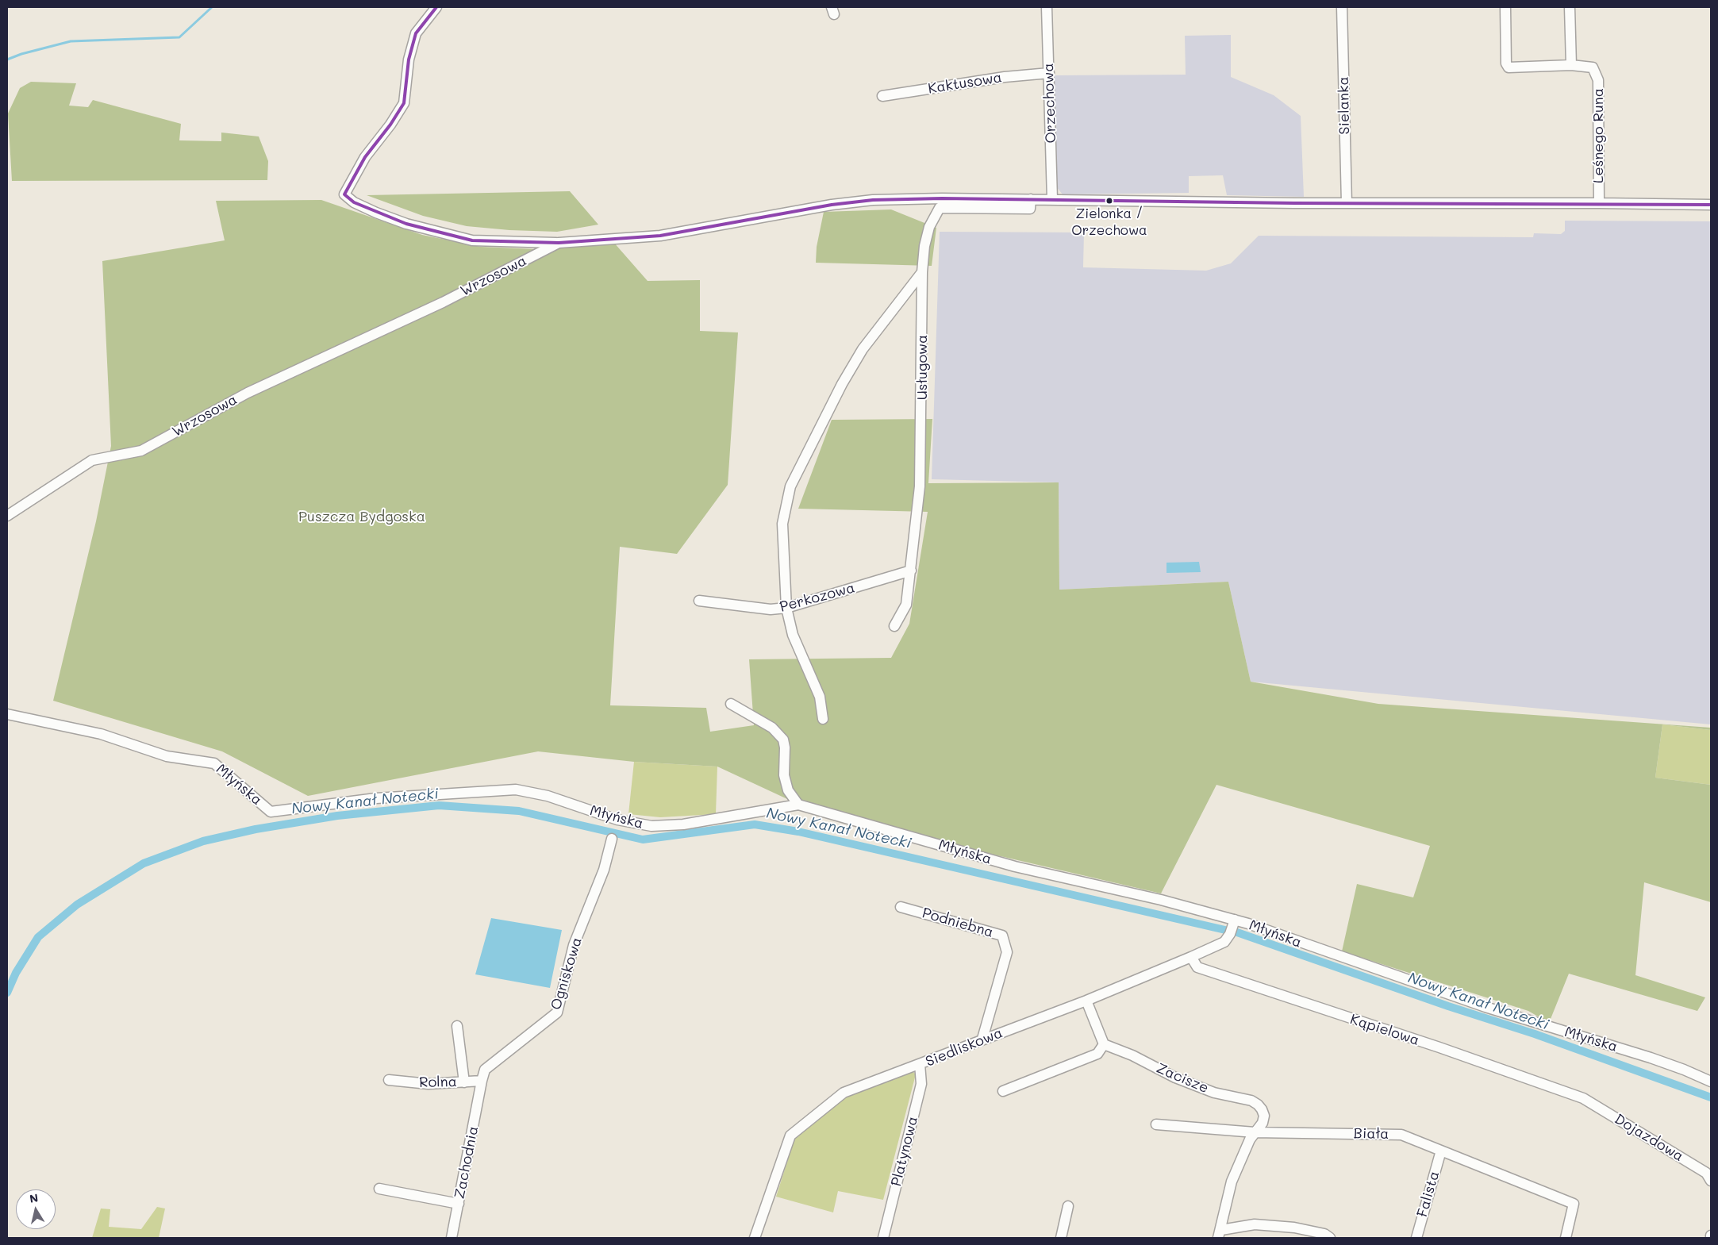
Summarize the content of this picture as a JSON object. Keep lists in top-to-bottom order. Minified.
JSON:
{"streets":{"street":["Kaktusowa","Orzechowa","Sielanka","Leśnego Runa","Wrzosowa","Usługowa","Perkozowa","Młyńska","Podniebna","Ogniskowa","Kąpielowa","Siedliskowa","Zacisze","Rolna","Biała","Dojazdowa","Platynowa","Zachodnia","Falista"]},"crossings":[["Kaktusowa","Orzechowa"],["Orzechowa","Wrzosowa"],["Sielanka","Wrzosowa"],["Leśnego Runa","Wrzosowa"],["Wrzosowa","Usługowa"],["Usługowa","Perkozowa"],["Młyńska","Siedliskowa"],["Podniebna","Siedliskowa"],["Ogniskowa","Rolna"],["Ogniskowa","Zachodnia"],["Kąpielowa","Siedliskowa"],["Kąpielowa","Dojazdowa"],["Siedliskowa","Platynowa"],["Zacisze","Biała"],["Rolna","Zachodnia"],["Biała","Falista"]],"water":["Nowy Kanał Notecki"],"parks":["Puszcza Bydgoska"],"places":["Zielonka / Orzechowa"],"north":"top"}
